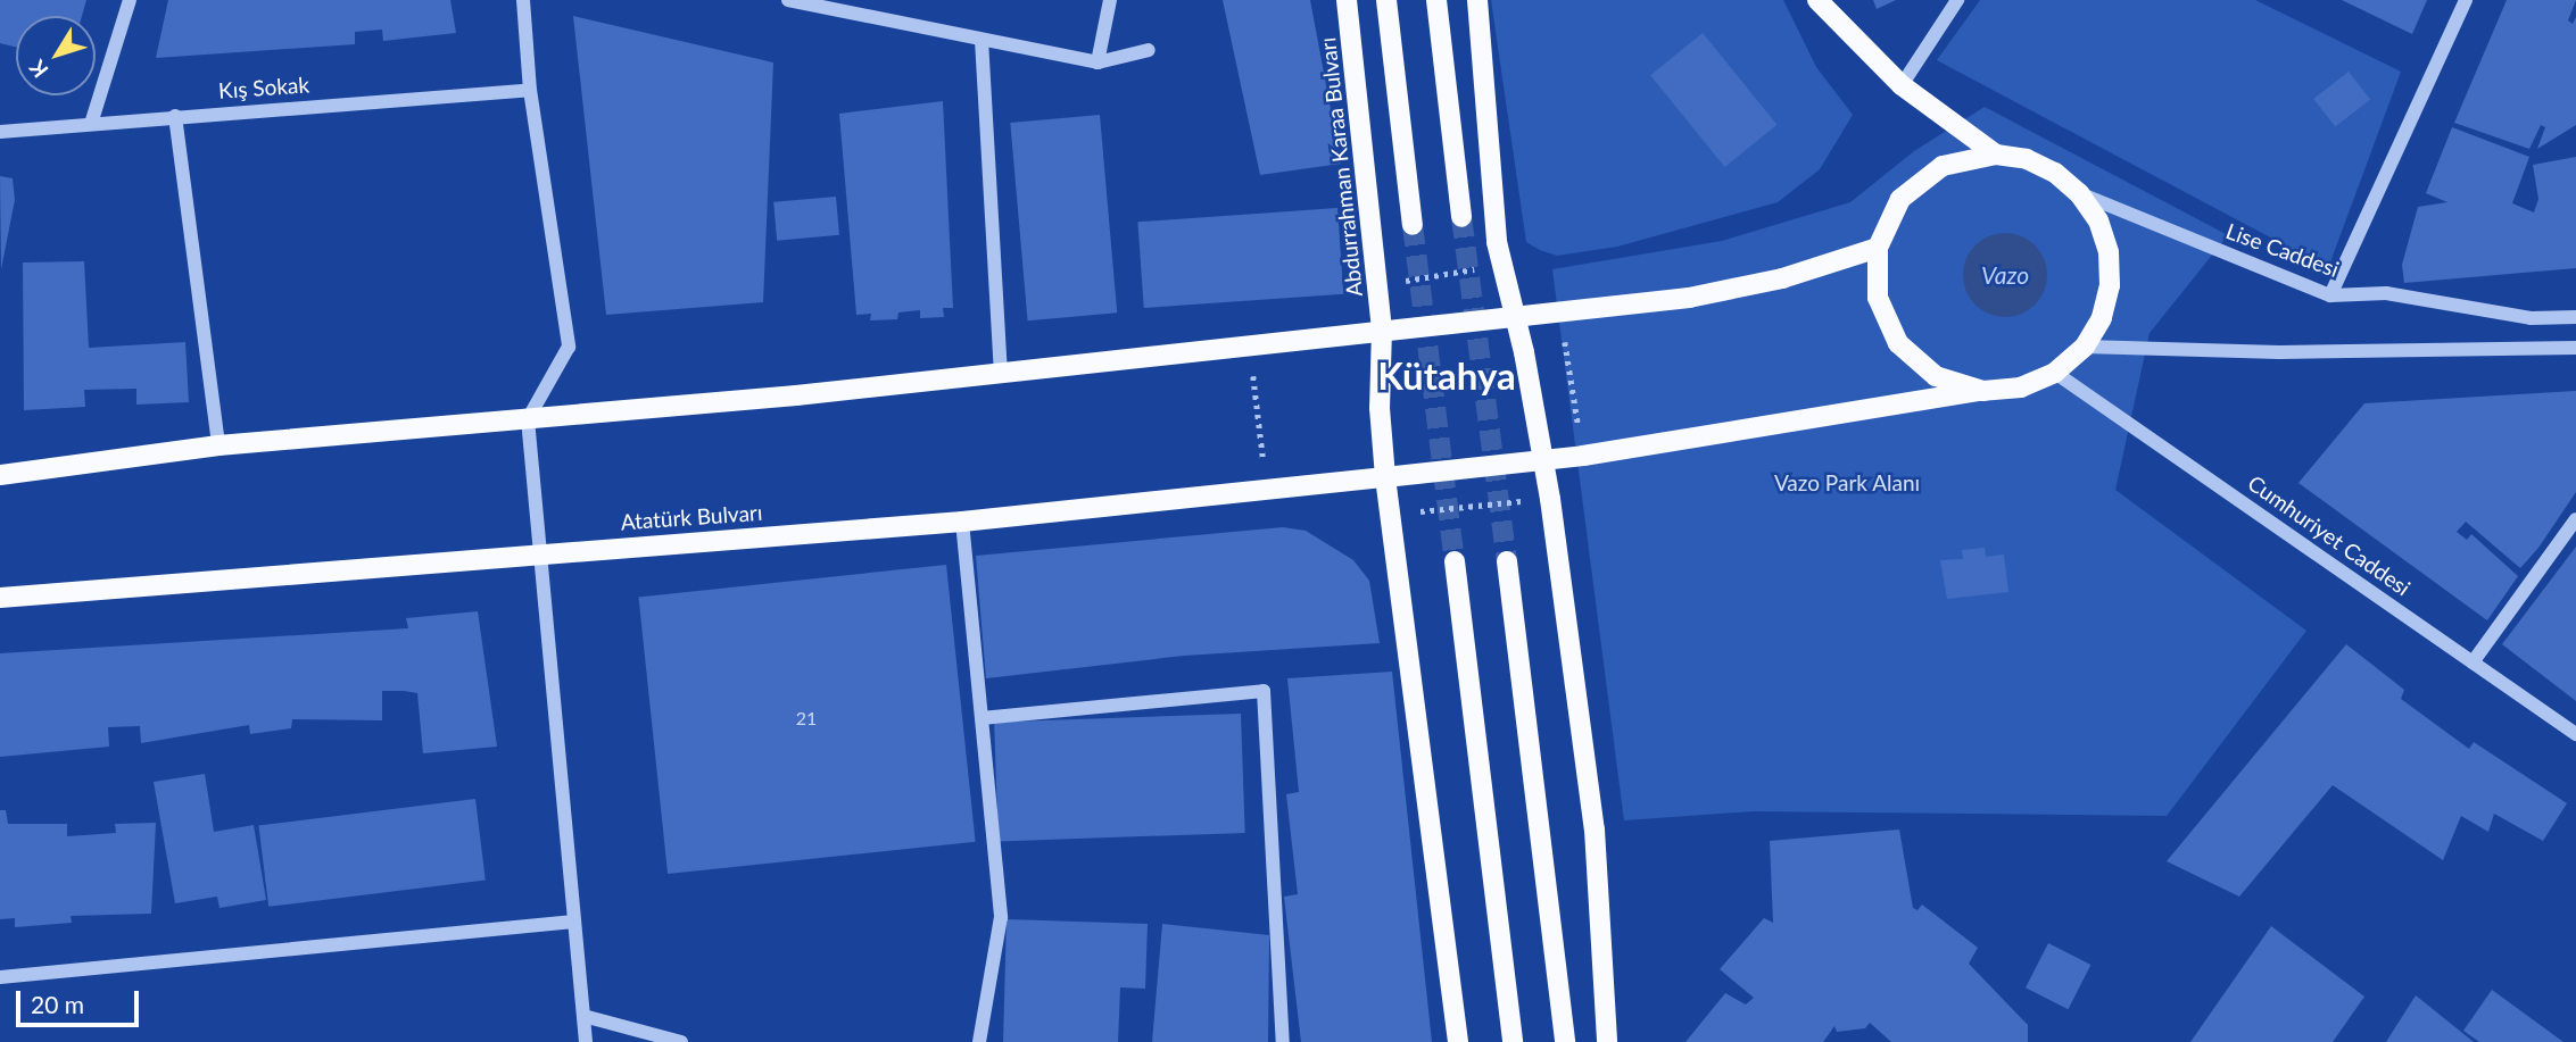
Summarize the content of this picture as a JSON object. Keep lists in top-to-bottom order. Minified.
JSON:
{"streets":{"main road":["Abdurrahman Karaa Bulvarı","Atatürk Bulvarı"],"street":["Kış Sokak","Lise Caddesi","Cumhuriyet Caddesi"]},"crossings":[["Abdurrahman Karaa Bulvarı","Atatürk Bulvarı"],["Lise Caddesi","Atatürk Bulvarı"],["Lise Caddesi","Cumhuriyet Caddesi"],["Atatürk Bulvarı","Cumhuriyet Caddesi"]],"districts":["Kütahya"],"water":["Vazo"],"parks":["Vazo Park Alanı"],"house_numbers":["21"],"scale_bar":"20 m","north":"bottom left"}
